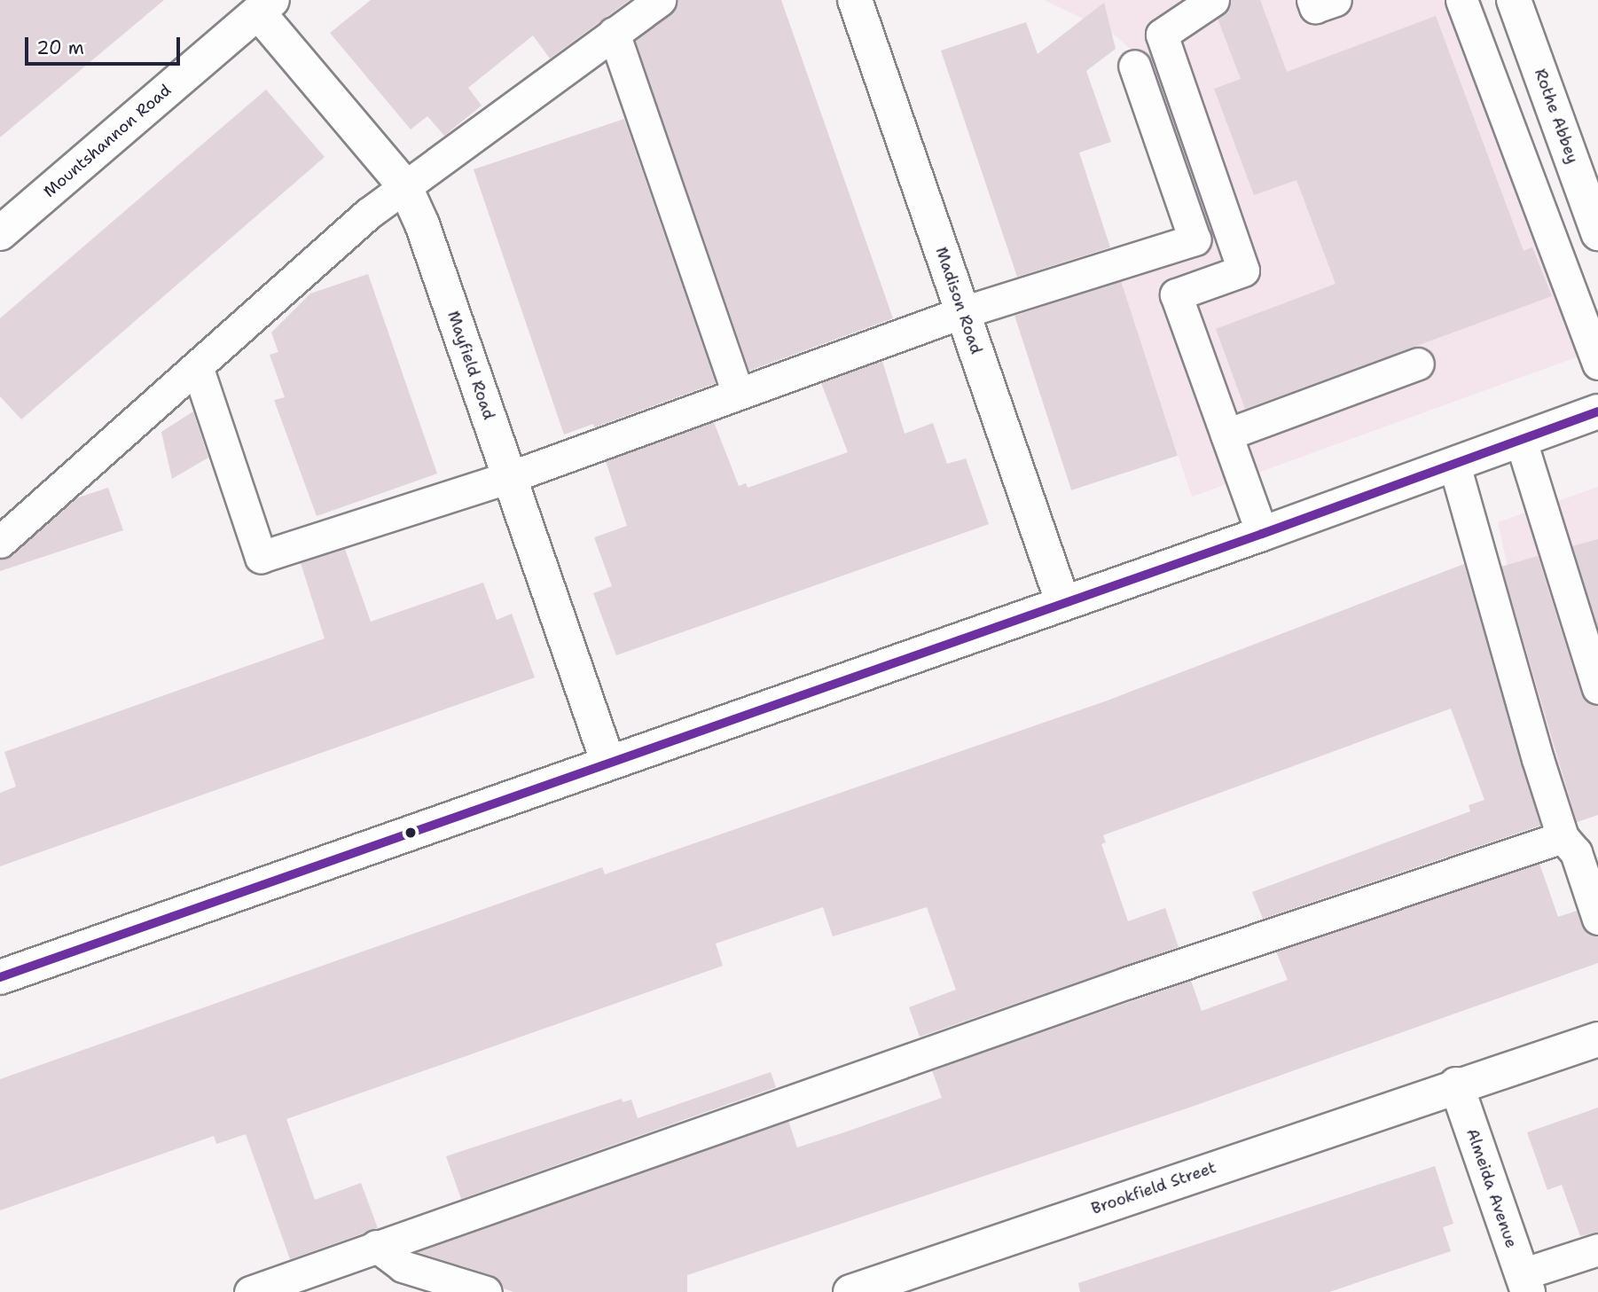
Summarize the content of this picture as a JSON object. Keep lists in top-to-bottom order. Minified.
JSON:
{"streets":{"street":["Rothe Abbey","Mountshannon Road","Madison Road","Mayfield Road","Brookfield Street","Almeida Avenue"]},"crossings":[["Mountshannon Road","Mayfield Road"],["Brookfield Street","Almeida Avenue"]],"scale_bar":"20 m"}
